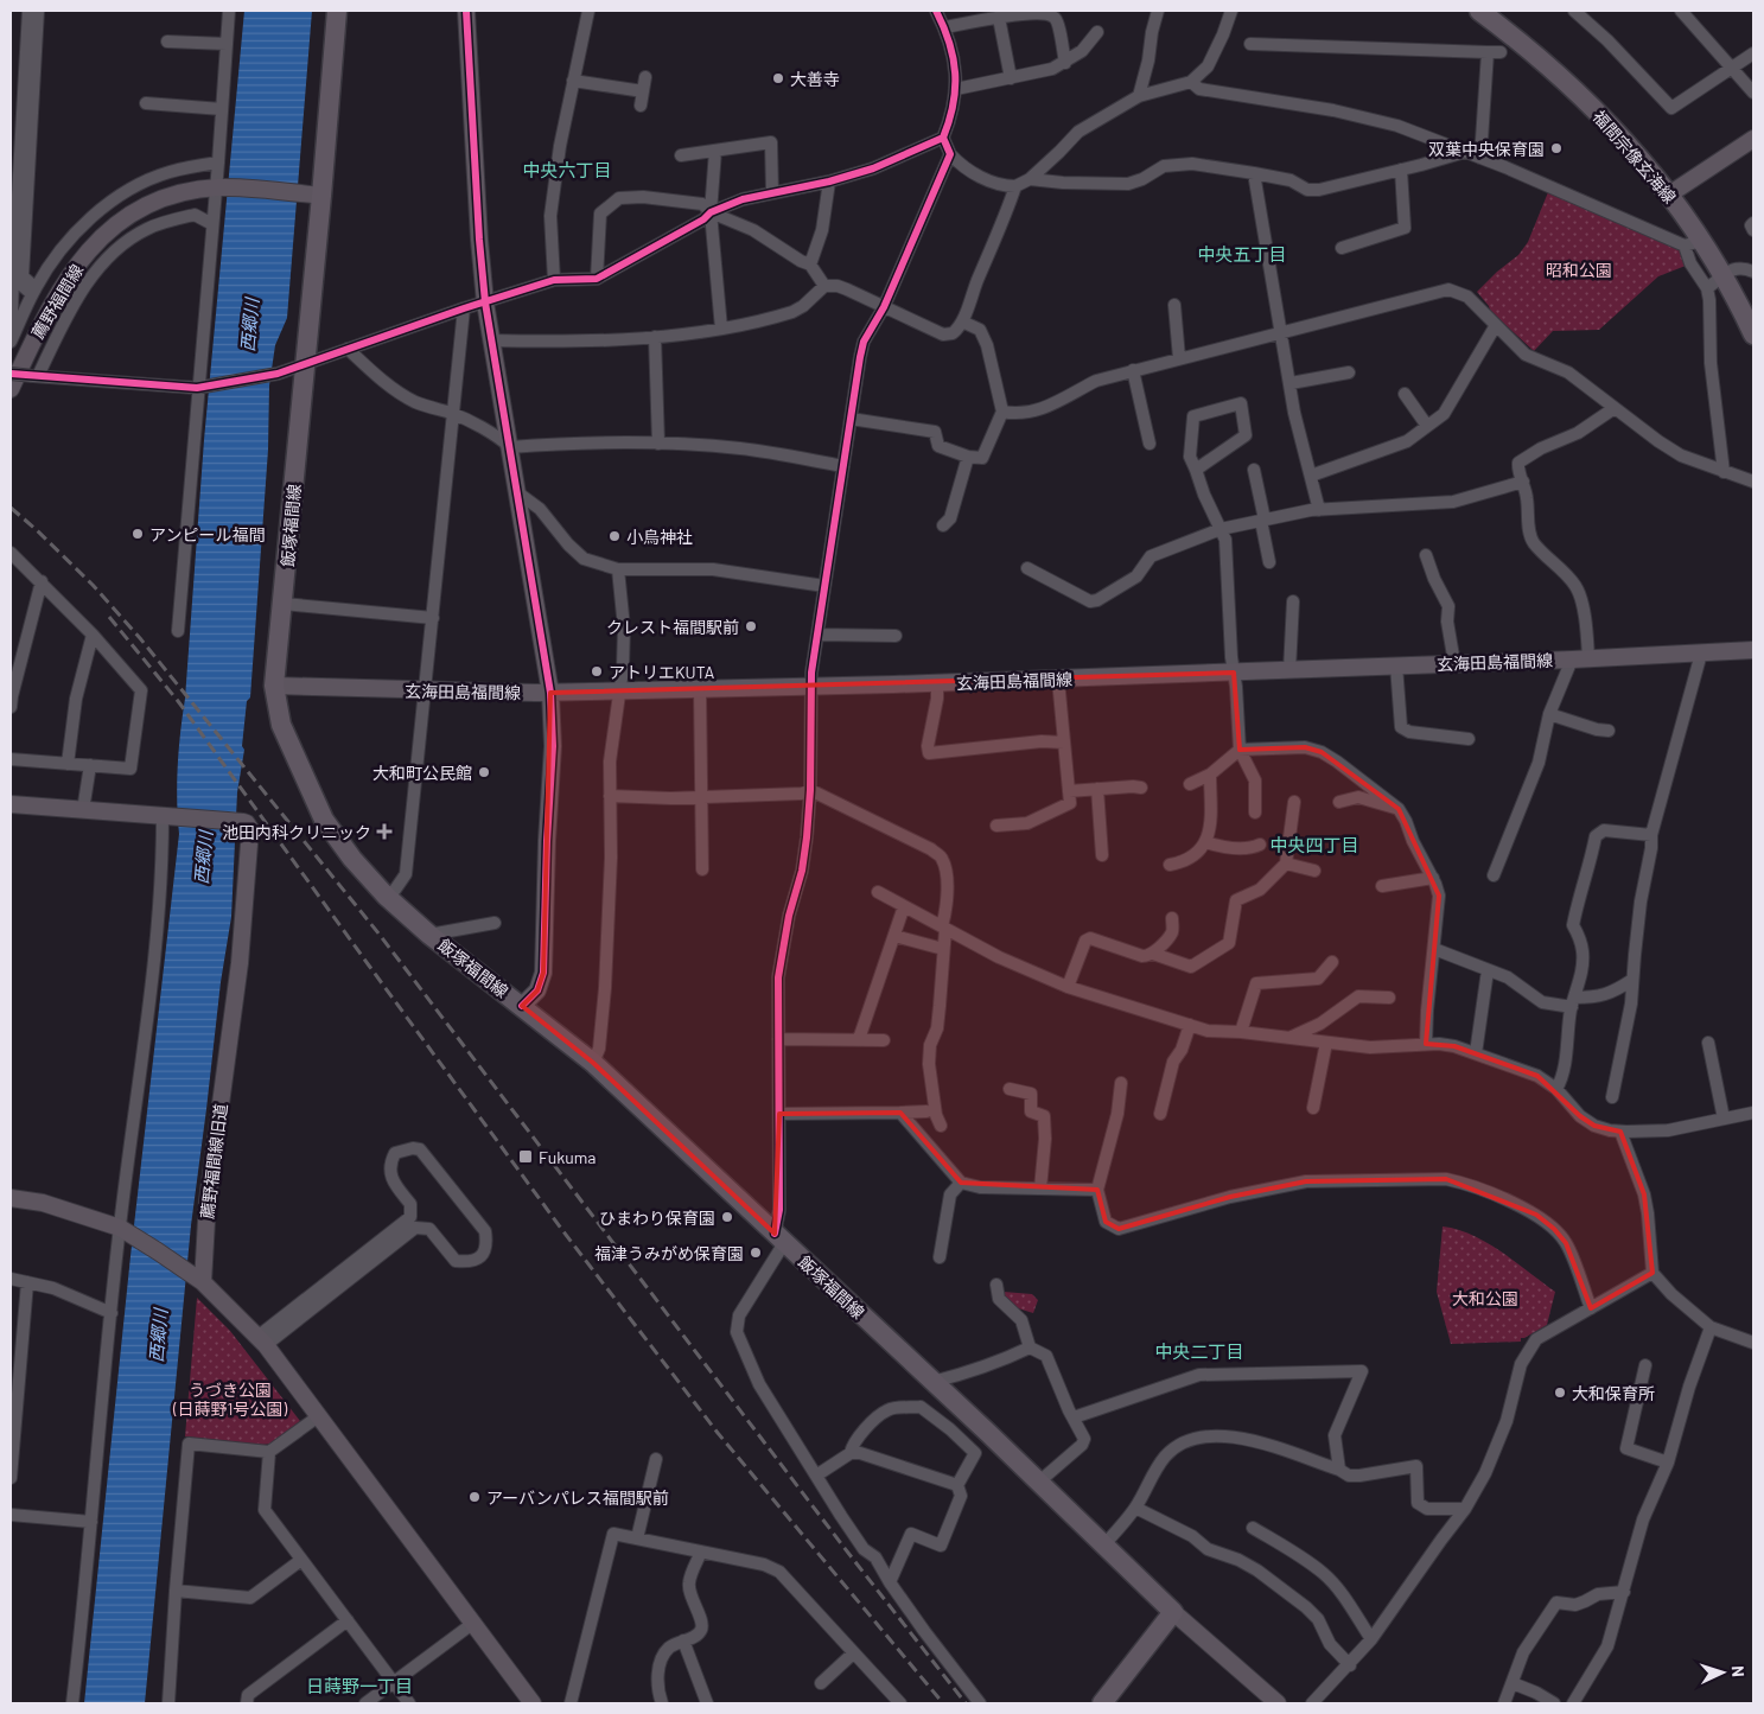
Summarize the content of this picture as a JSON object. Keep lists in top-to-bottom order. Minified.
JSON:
{"streets":{"main road":["福間宗像玄海線","飯塚福間線"],"street":["薦野福間線","玄海田島福間線","薦野福間線旧道"]},"crossings":[["薦野福間線","飯塚福間線"],["飯塚福間線","玄海田島福間線"]],"districts":["中央六丁目","中央五丁目","中央四丁目","中央二丁目","日蒔野一丁目"],"water":["西郷川"],"parks":["昭和公園","大和公園","うづき公園 (日蒔野1号公園)"],"places":{"other":["大善寺","双葉中央保育園","アンピール福間","小烏神社","クレスト福間駅前","アトリエKUTA","大和町公民館","ひまわり保育園","福津うみがめ保育園","大和保育所","アーバンパレス福間駅前"],"health":["池田内科クリニック"],"transit":["Fukuma"]},"north":"right"}
